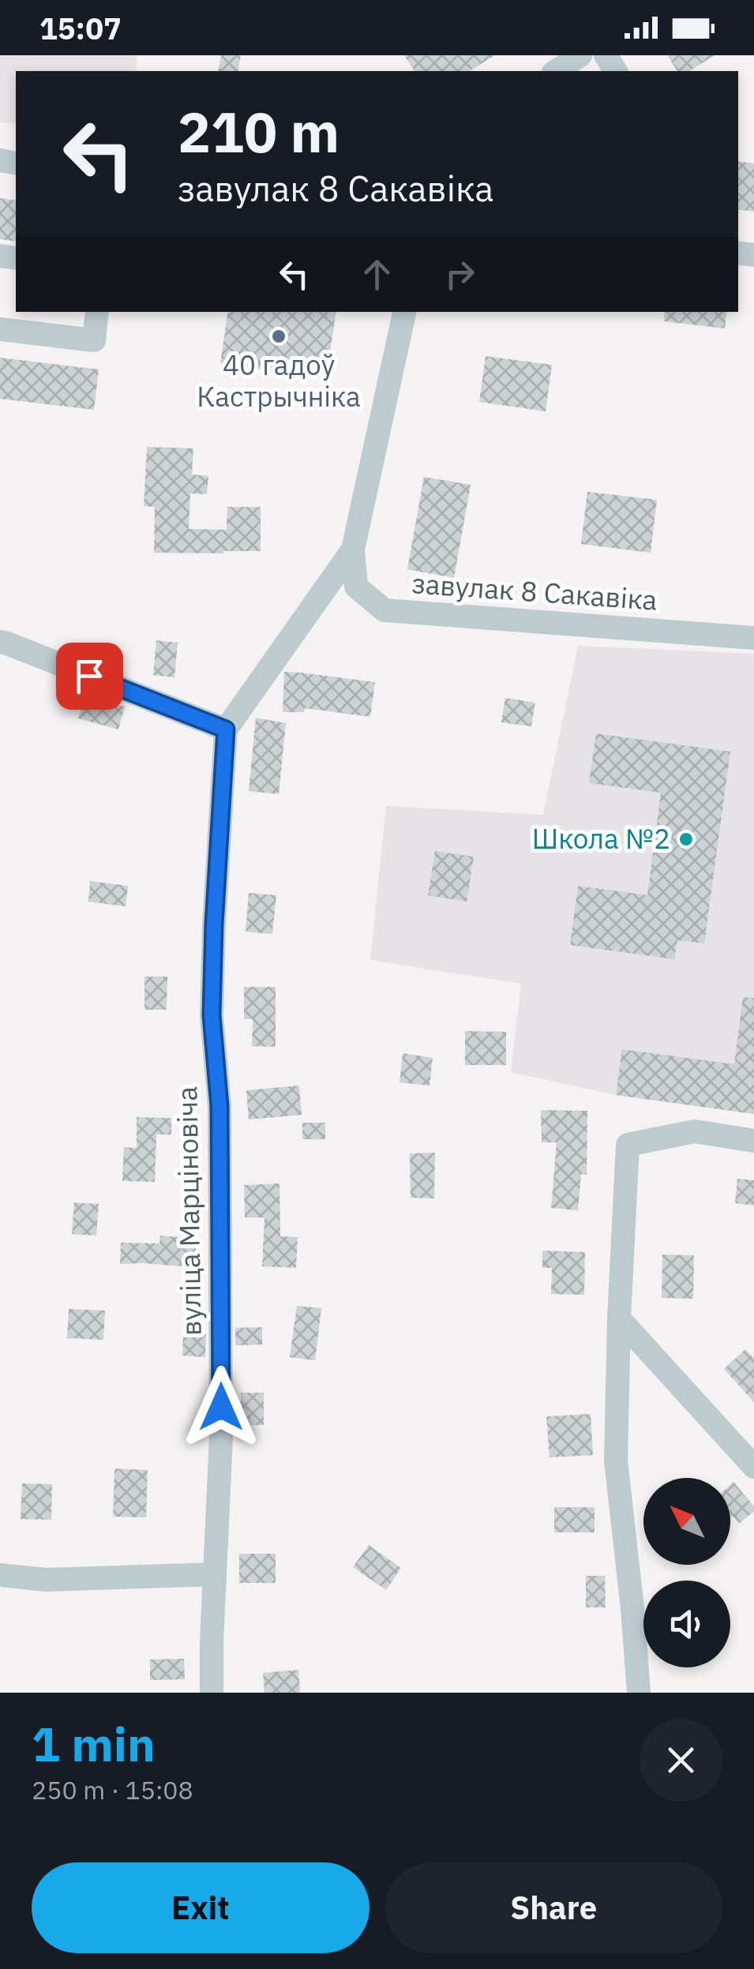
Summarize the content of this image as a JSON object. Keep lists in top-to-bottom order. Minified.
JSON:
{"streets":{"street":["завулак 8 Сакавіка","вуліца Марціновіча"]},"places":["40 гадоў Кастрычніка","Школа №2"],"north":"top left","page":{"status":"15:07","turn":["210 m","завулак 8 Сакавіка"],"heading":["1 min","250 m · 15:08"],"buttons":["Exit","Share"]}}
